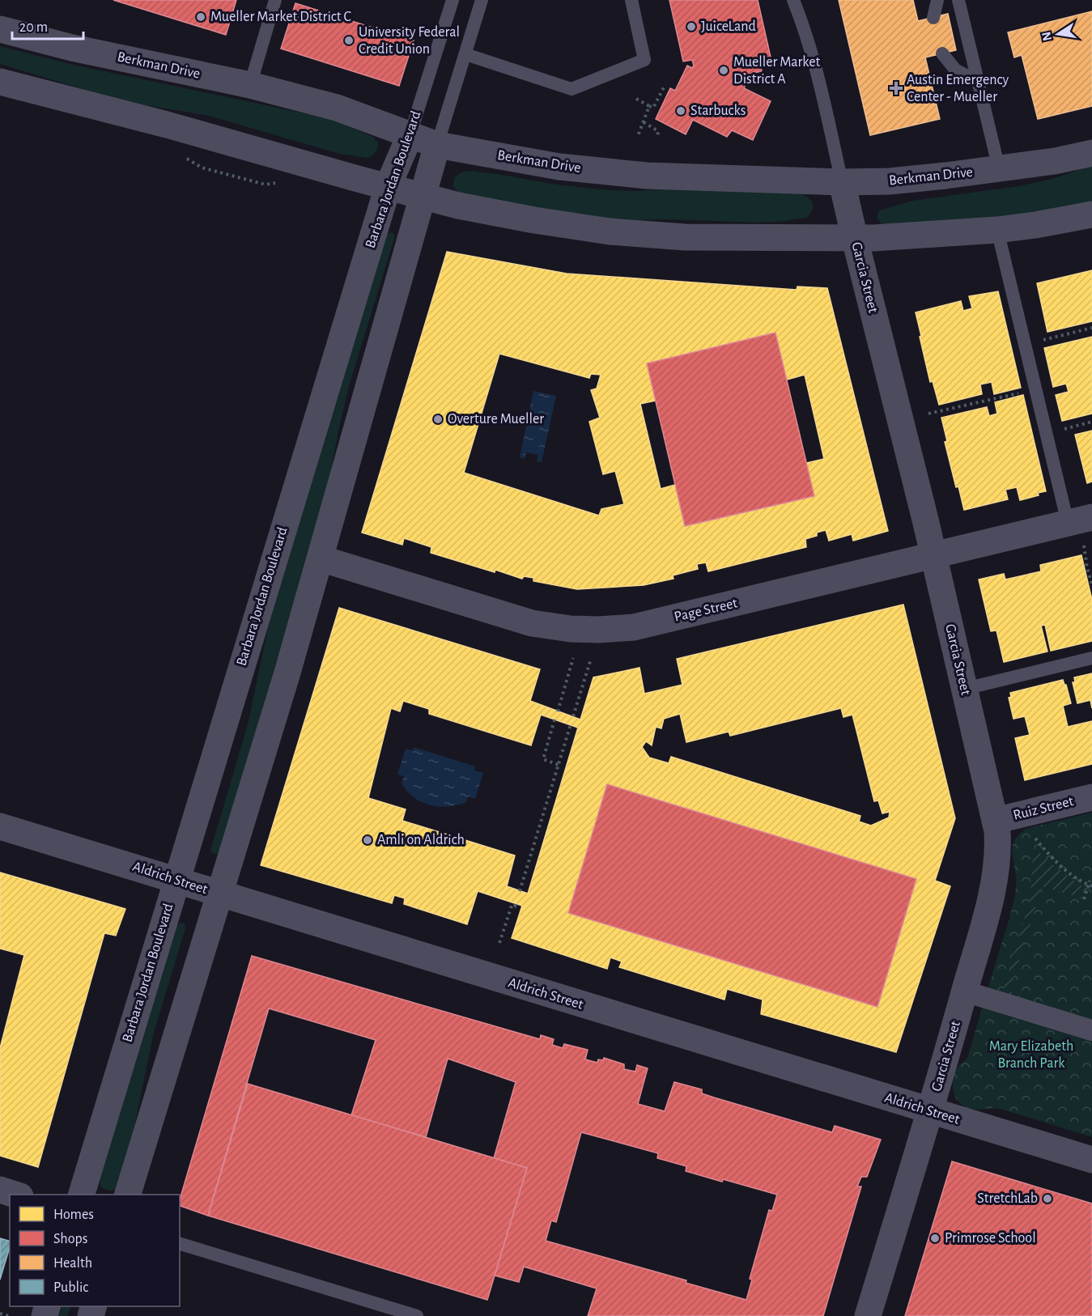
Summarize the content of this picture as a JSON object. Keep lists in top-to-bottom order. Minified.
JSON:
{"streets":{"street":["Berkman Drive","Barbara Jordan Boulevard","Garcia Street","Page Street","Ruiz Street","Aldrich Street"]},"crossings":[["Berkman Drive","Barbara Jordan Boulevard"],["Berkman Drive","Garcia Street"],["Barbara Jordan Boulevard","Page Street"],["Barbara Jordan Boulevard","Aldrich Street"],["Garcia Street","Page Street"],["Garcia Street","Ruiz Street"],["Garcia Street","Aldrich Street"]],"parks":["Mary Elizabeth Branch Park"],"places":{"other":["Mueller Market District C","JuiceLand","University Federal Credit Union","Mueller Market District A","Starbucks","Overture Mueller","Amli on Aldrich","StretchLab","Primrose School"],"health":["Austin Emergency Center - Mueller"]},"legend":["Homes","Shops","Health","Public"],"scale_bar":"20 m","north":"left"}
